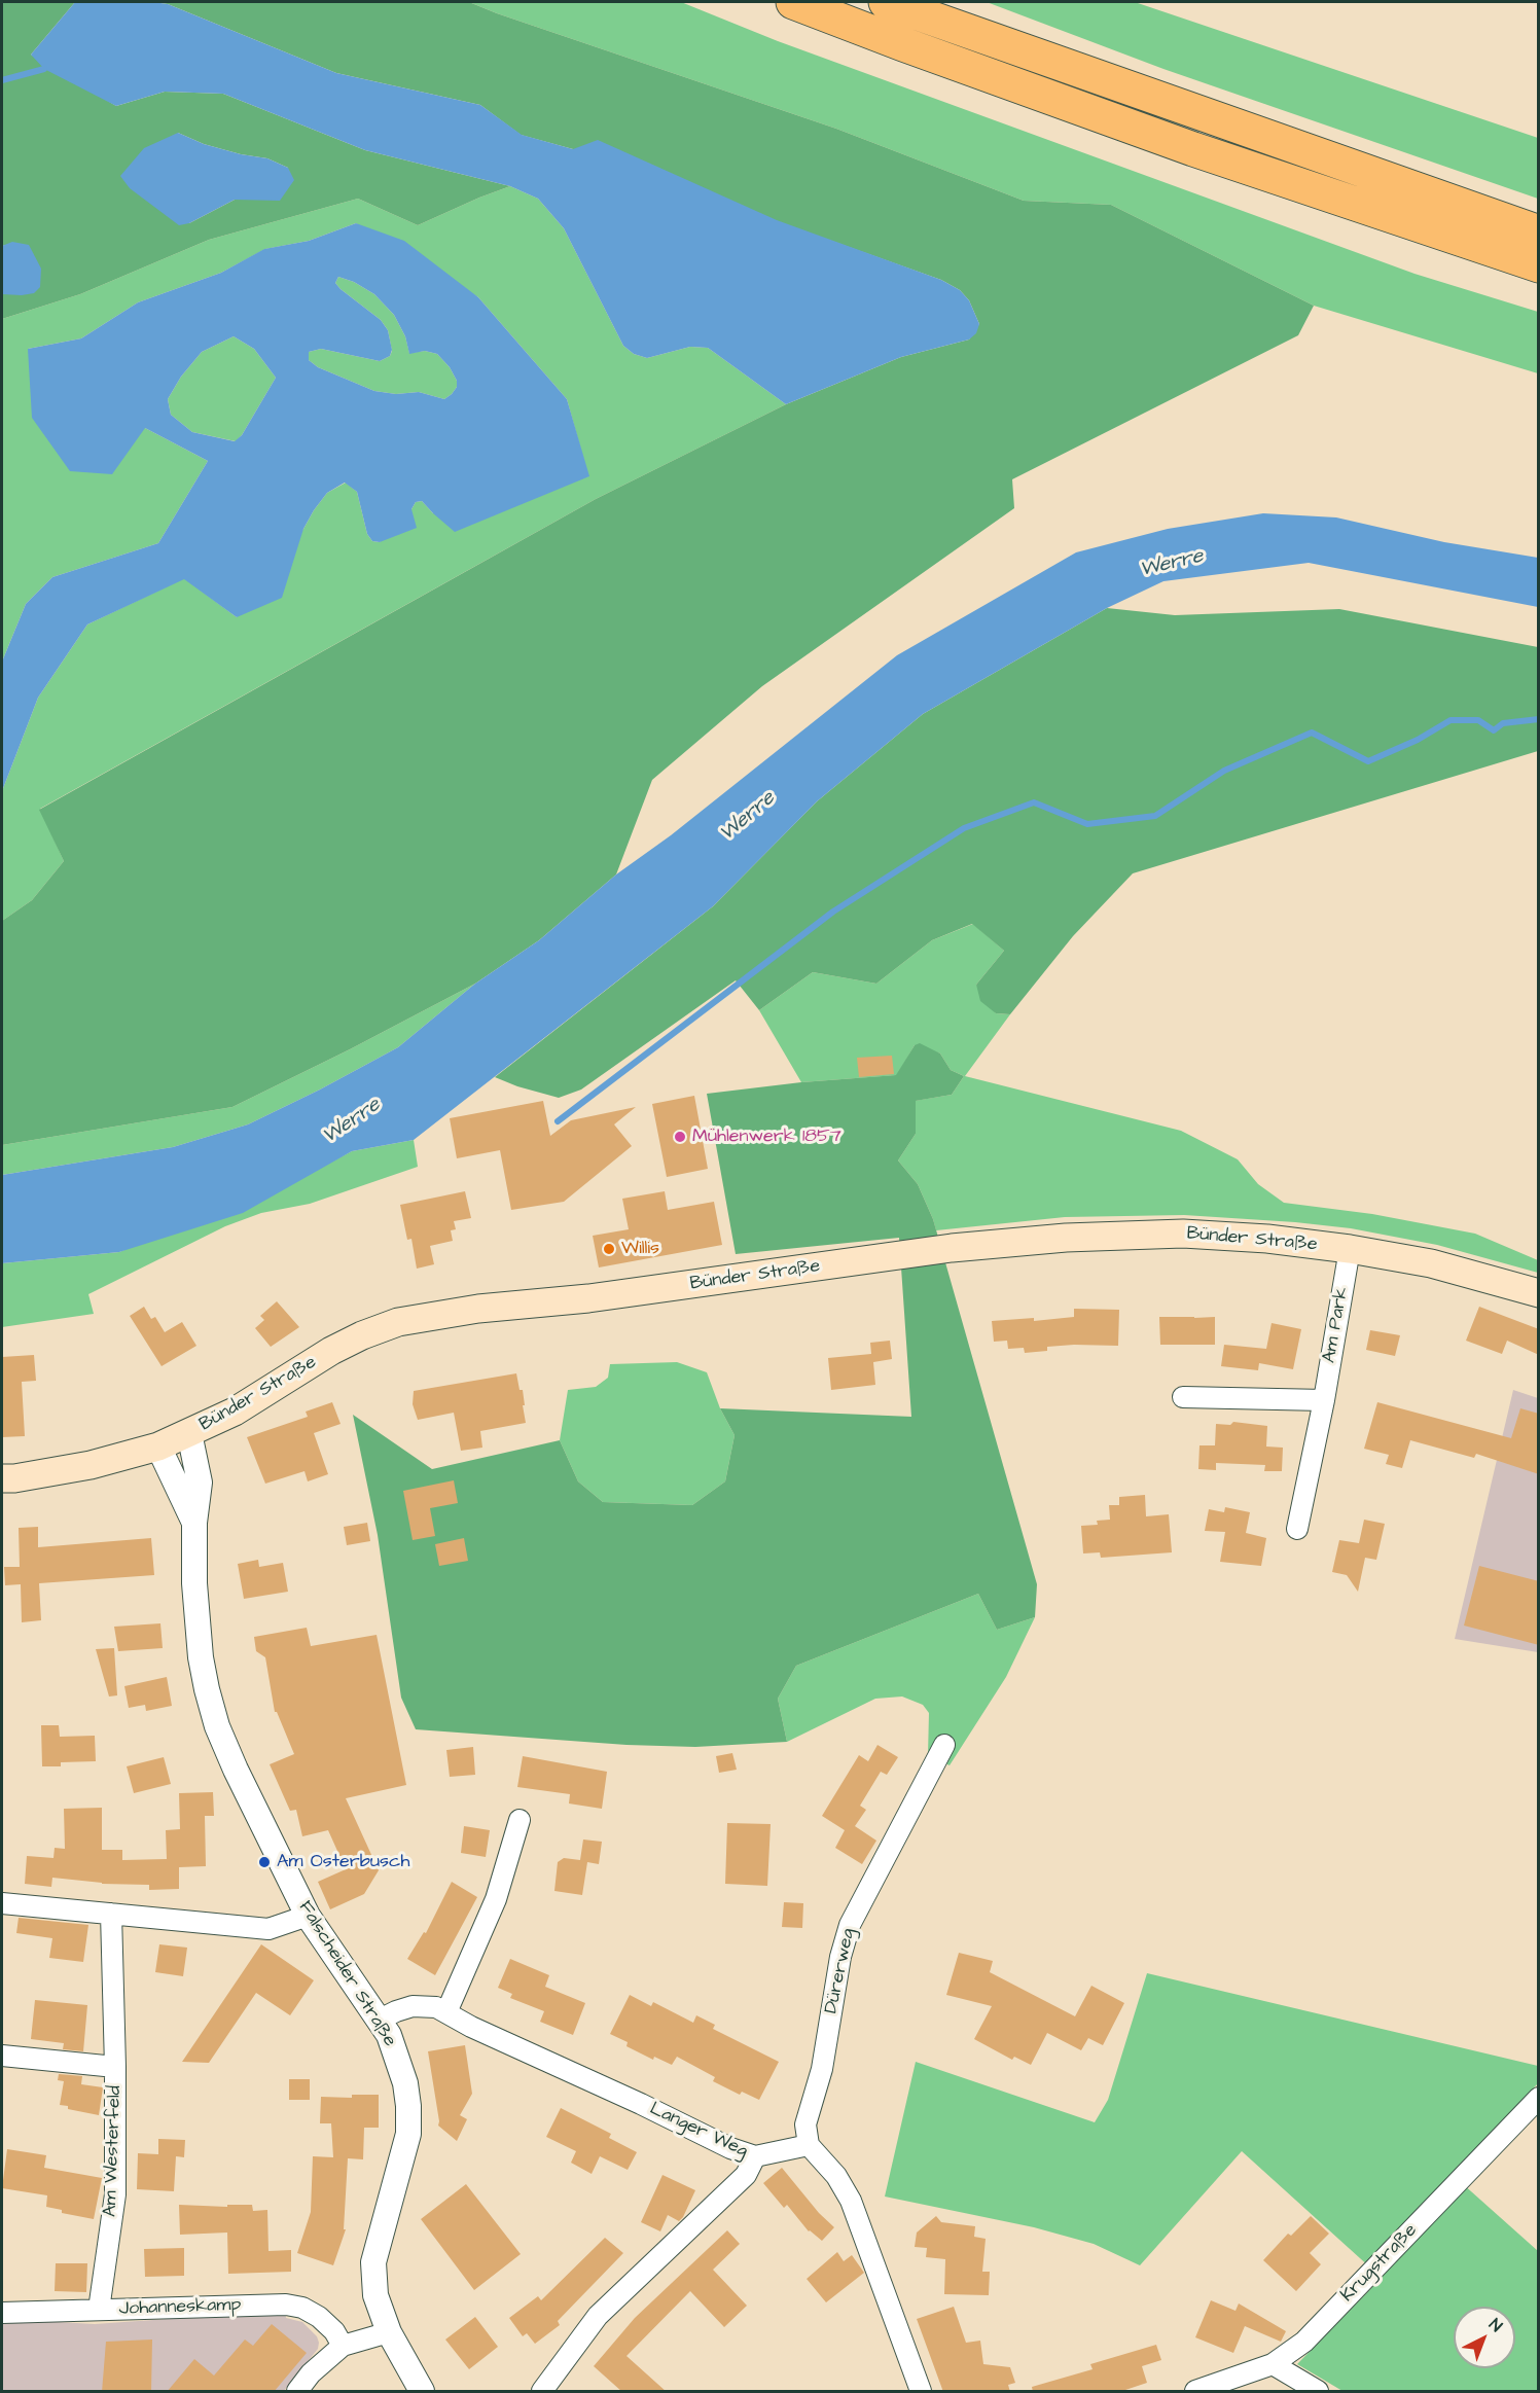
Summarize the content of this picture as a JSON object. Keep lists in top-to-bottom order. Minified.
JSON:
{"streets":{"main road":["Bünder Straße"],"street":["Am Park","Dürerweg","Falscheider Straße","Langer Weg","Am Westerfeld","Krugstraße","Johanneskamp"]},"crossings":[["Bünder Straße","Am Park"],["Bünder Straße","Falscheider Straße"],["Dürerweg","Langer Weg"],["Falscheider Straße","Langer Weg"],["Am Westerfeld","Johanneskamp"]],"water":["Werre"],"places":["Mühlenwerk 1857","Willis","Am Osterbusch"],"north":"top right"}
